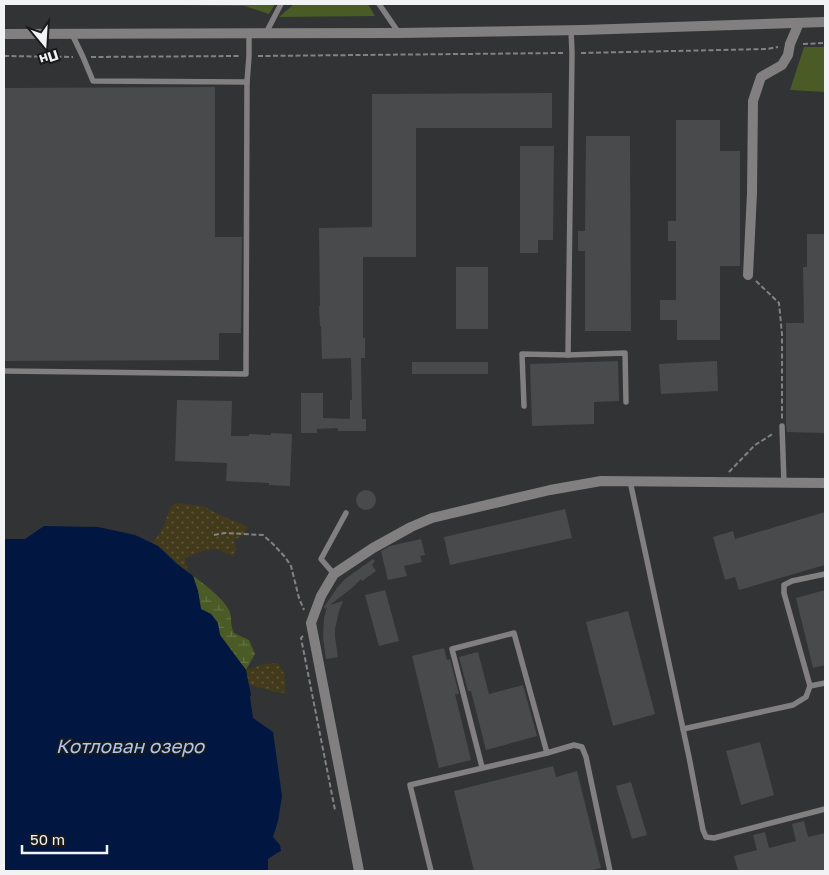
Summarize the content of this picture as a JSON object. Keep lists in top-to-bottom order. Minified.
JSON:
{"water":["Котлован озеро"],"scale_bar":"50 m","north":"bottom"}
